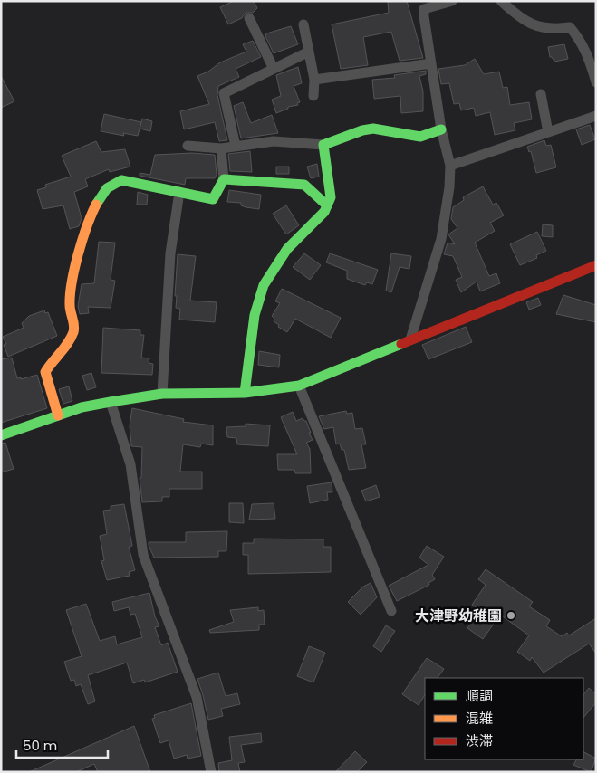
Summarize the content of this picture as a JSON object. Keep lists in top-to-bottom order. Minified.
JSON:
{"places":["大津野幼稚園"],"legend":["順調","混雑","渋滞"],"scale_bar":"50 m"}
